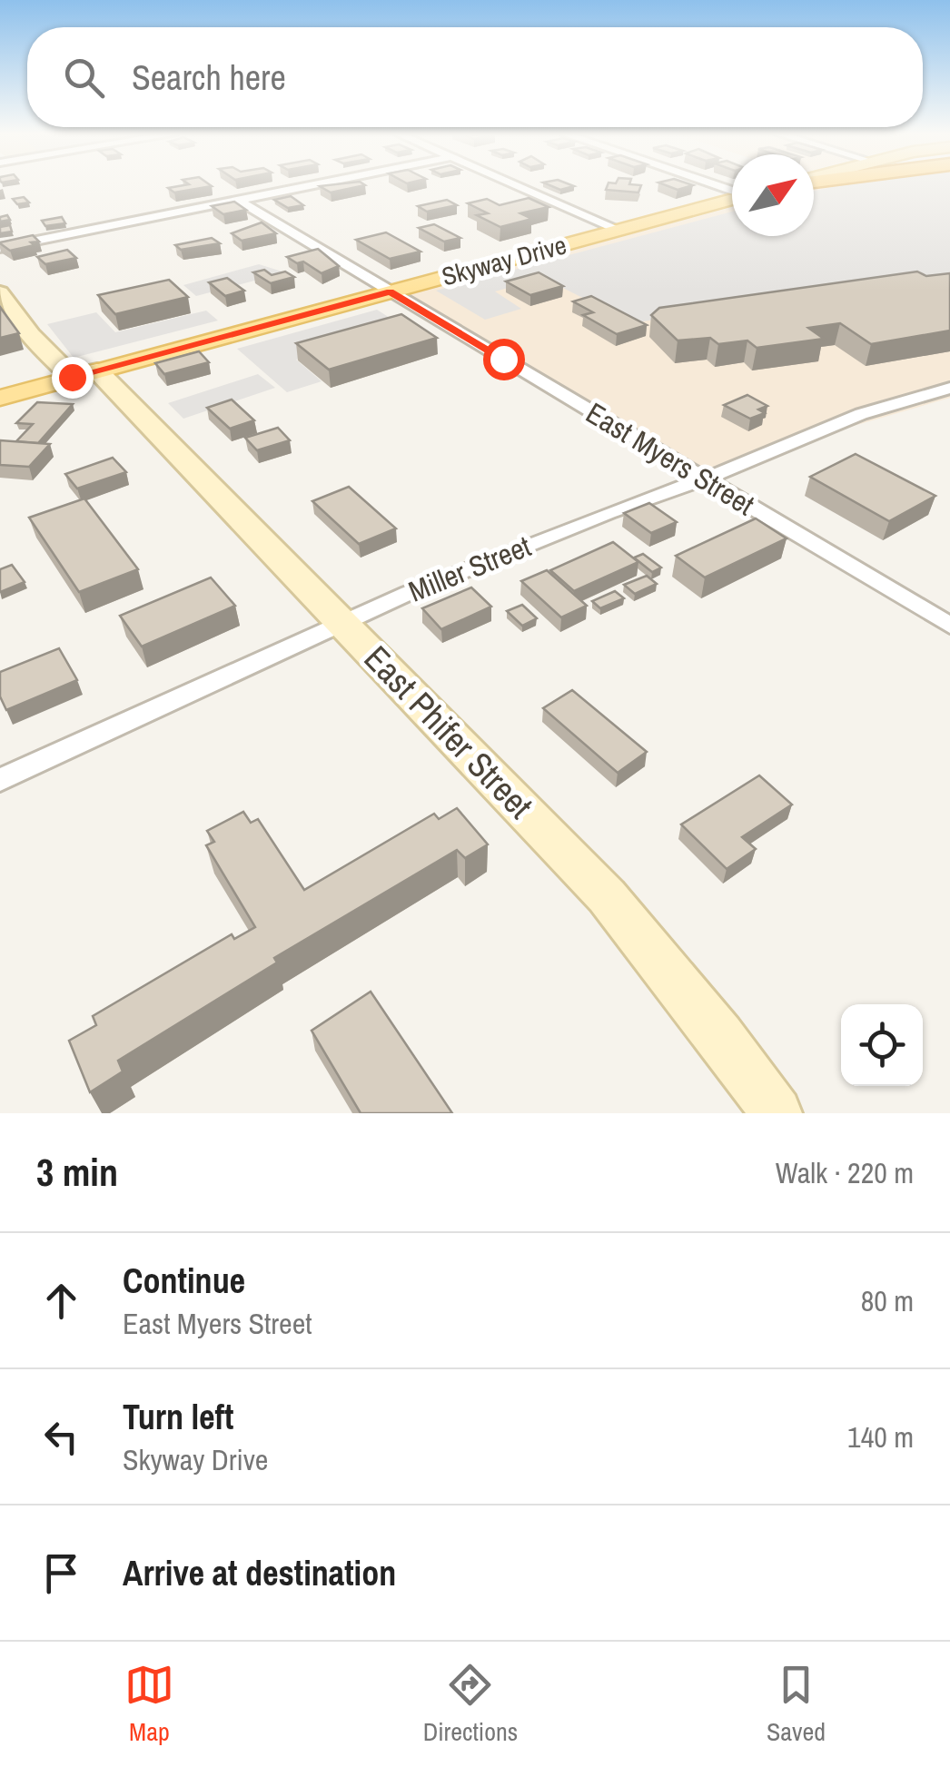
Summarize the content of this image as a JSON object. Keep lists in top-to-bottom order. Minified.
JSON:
{"streets":{"main road":["Skyway Drive"],"street":["East Myers Street","Miller Street","East Phifer Street"]},"crossings":[["Skyway Drive","East Myers Street"],["Skyway Drive","East Phifer Street"],["East Myers Street","Miller Street"],["Miller Street","East Phifer Street"]],"north":"top right","page":{"search":"Search here","heading":["3 min","Walk · 220 m"],"list":[["Continue","East Myers Street","80 m"],["Turn left","Skyway Drive","140 m"],"Arrive at destination"],"nav":["Map","Directions","Saved"]}}
